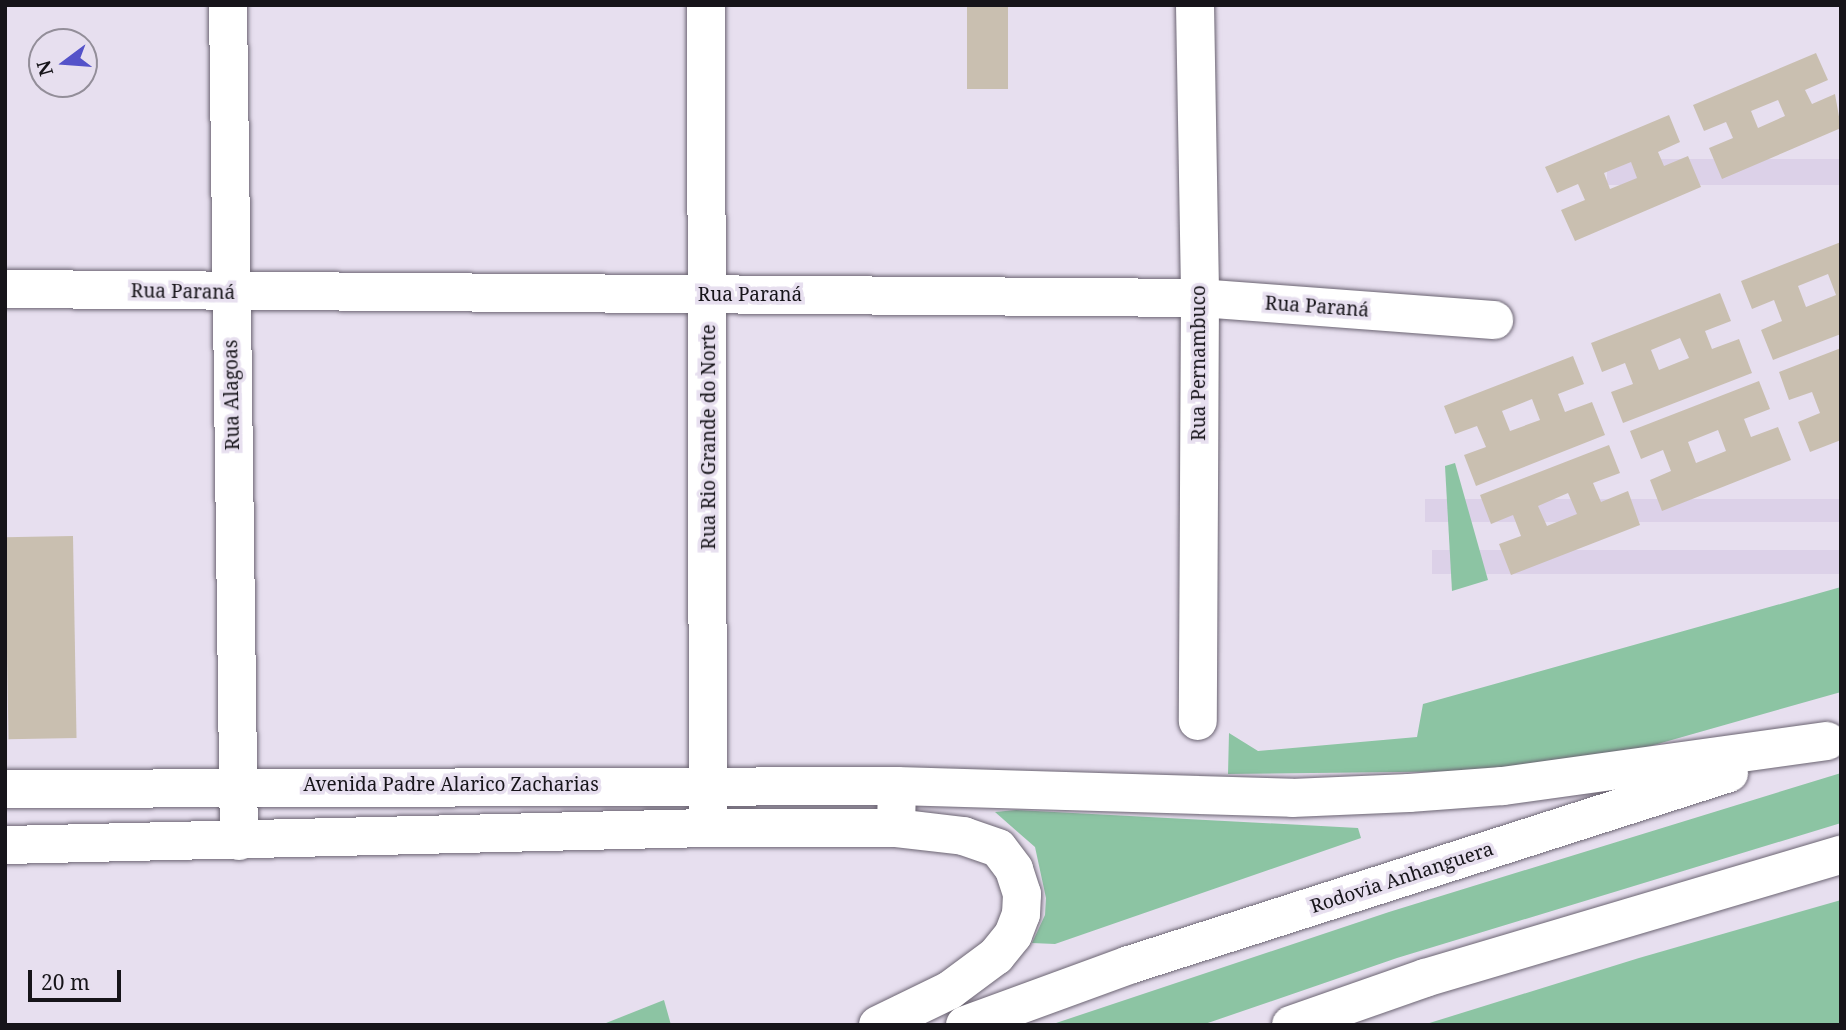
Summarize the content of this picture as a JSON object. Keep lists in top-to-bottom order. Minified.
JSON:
{"streets":{"main road":["Rua Paraná","Rua Pernambuco","Rua Alagoas","Rua Rio Grande do Norte","Avenida Padre Alarico Zacharias","Rodovia Anhanguera"]},"crossings":[["Rua Paraná","Rua Pernambuco"],["Rua Paraná","Rua Alagoas"],["Rua Paraná","Rua Rio Grande do Norte"],["Rua Alagoas","Avenida Padre Alarico Zacharias"],["Rua Rio Grande do Norte","Avenida Padre Alarico Zacharias"],["Avenida Padre Alarico Zacharias","Rodovia Anhanguera"]],"scale_bar":"20 m","north":"left"}
